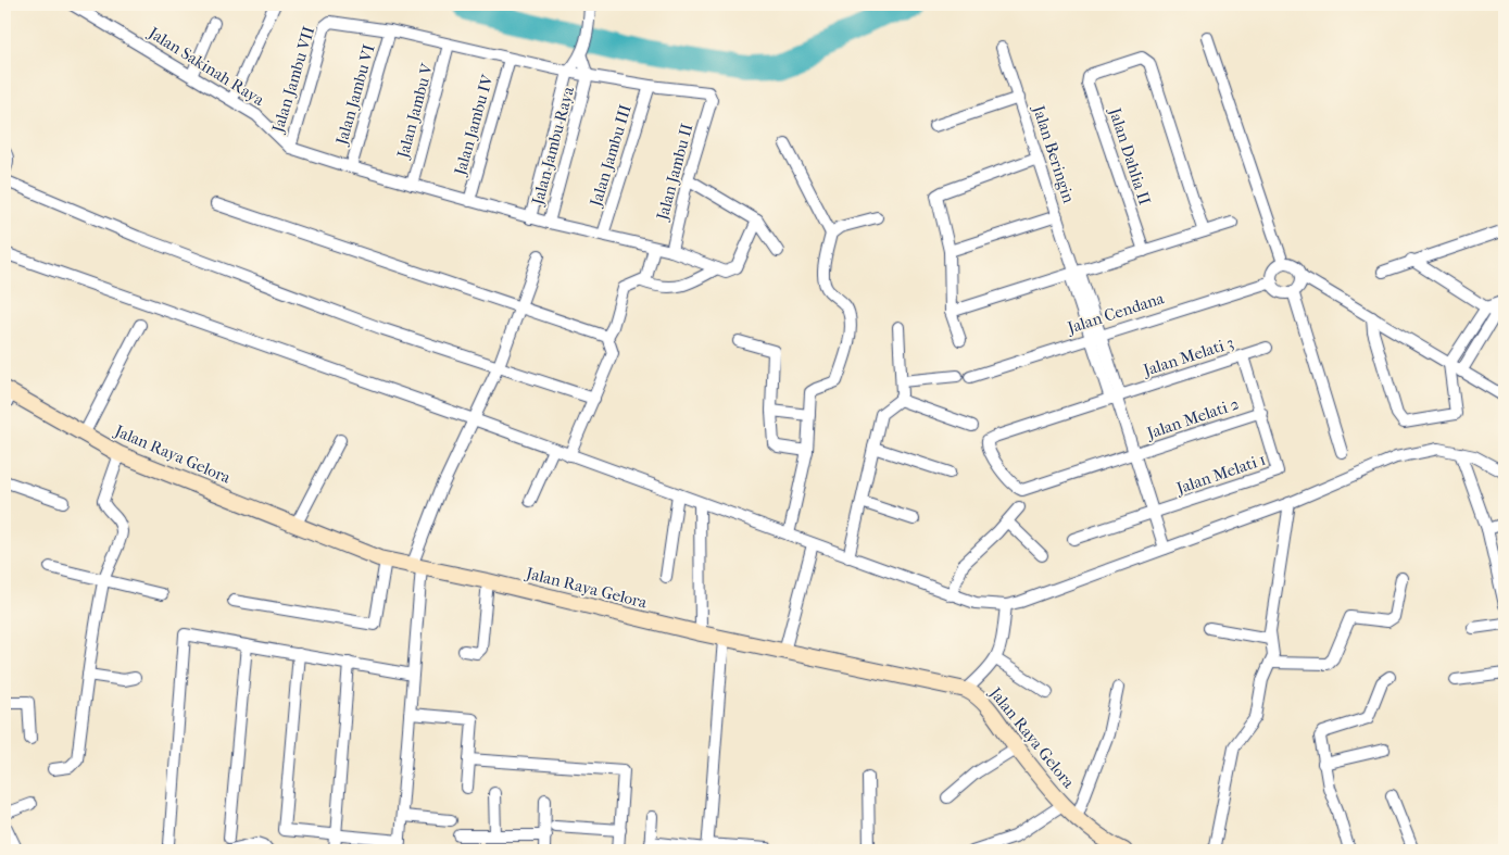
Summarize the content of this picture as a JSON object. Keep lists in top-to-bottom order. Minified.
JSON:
{"streets":{"street":["Jalan Sakinah Raya","Jalan Jambu VII","Jalan Jambu VI","Jalan Jambu V","Jalan Jambu IV","Jalan Jambu Raya","Jalan Beringin","Jalan Jambu III","Jalan Dahlia II","Jalan Jambu II","Jalan Cendana","Jalan Melati 3","Jalan Melati 2","Jalan Raya Gelora","Jalan Melati 1"]},"crossings":[["Jalan Sakinah Raya","Jalan Jambu VII"],["Jalan Jambu VII","Jalan Jambu VI"],["Jalan Beringin","Jalan Cendana"],["Jalan Beringin","Jalan Melati 3"],["Jalan Beringin","Jalan Melati 2"],["Jalan Beringin","Jalan Melati 1"],["Jalan Jambu III","Jalan Jambu II"],["Jalan Melati 3","Jalan Melati 2"],["Jalan Melati 3","Jalan Melati 1"],["Jalan Melati 2","Jalan Melati 1"]]}
